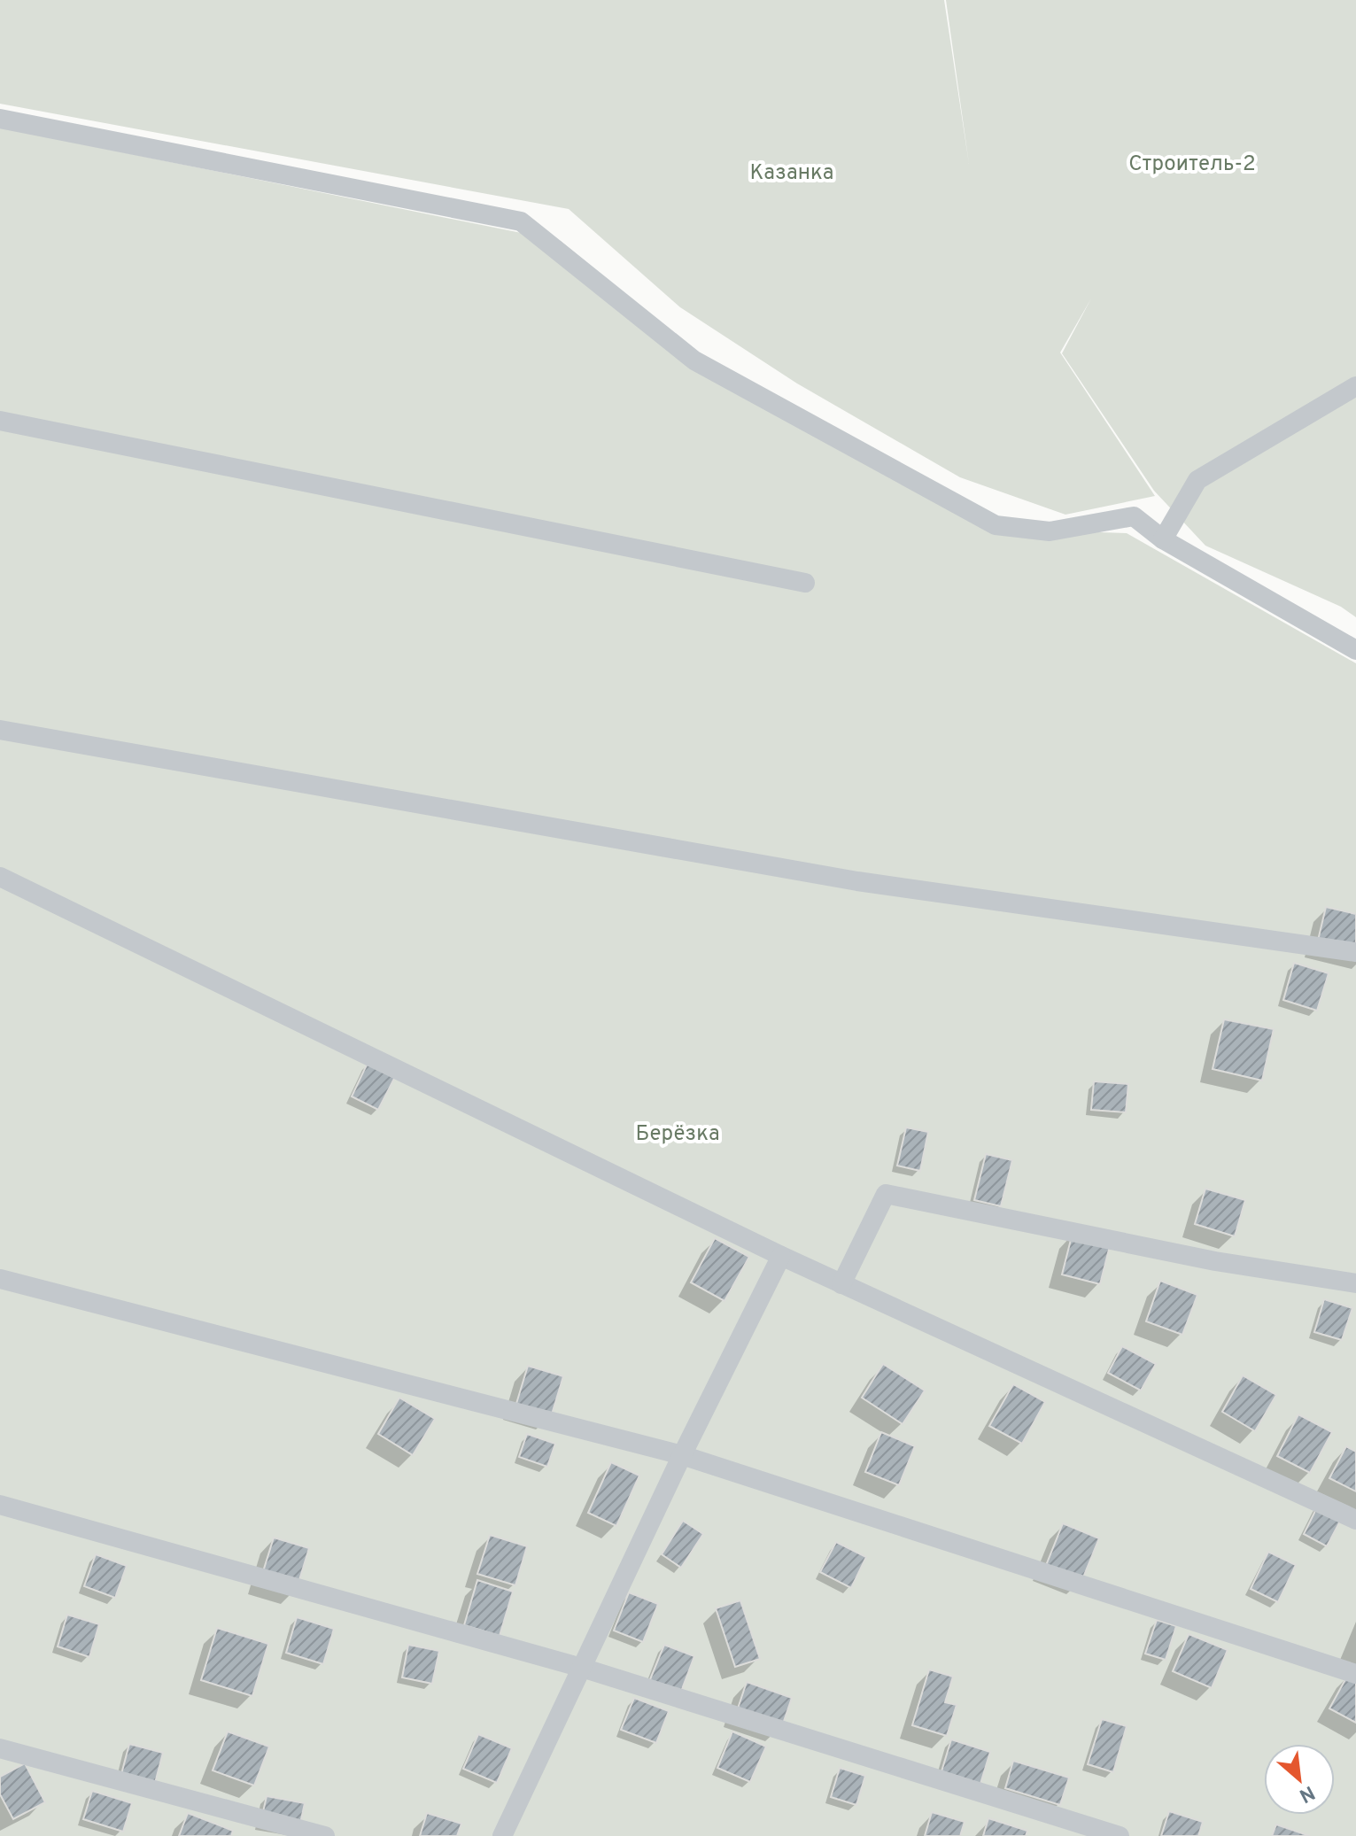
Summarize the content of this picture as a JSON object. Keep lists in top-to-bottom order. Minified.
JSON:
{"parks":["Строитель-2","Казанка","Берёзка"],"north":"bottom right"}
